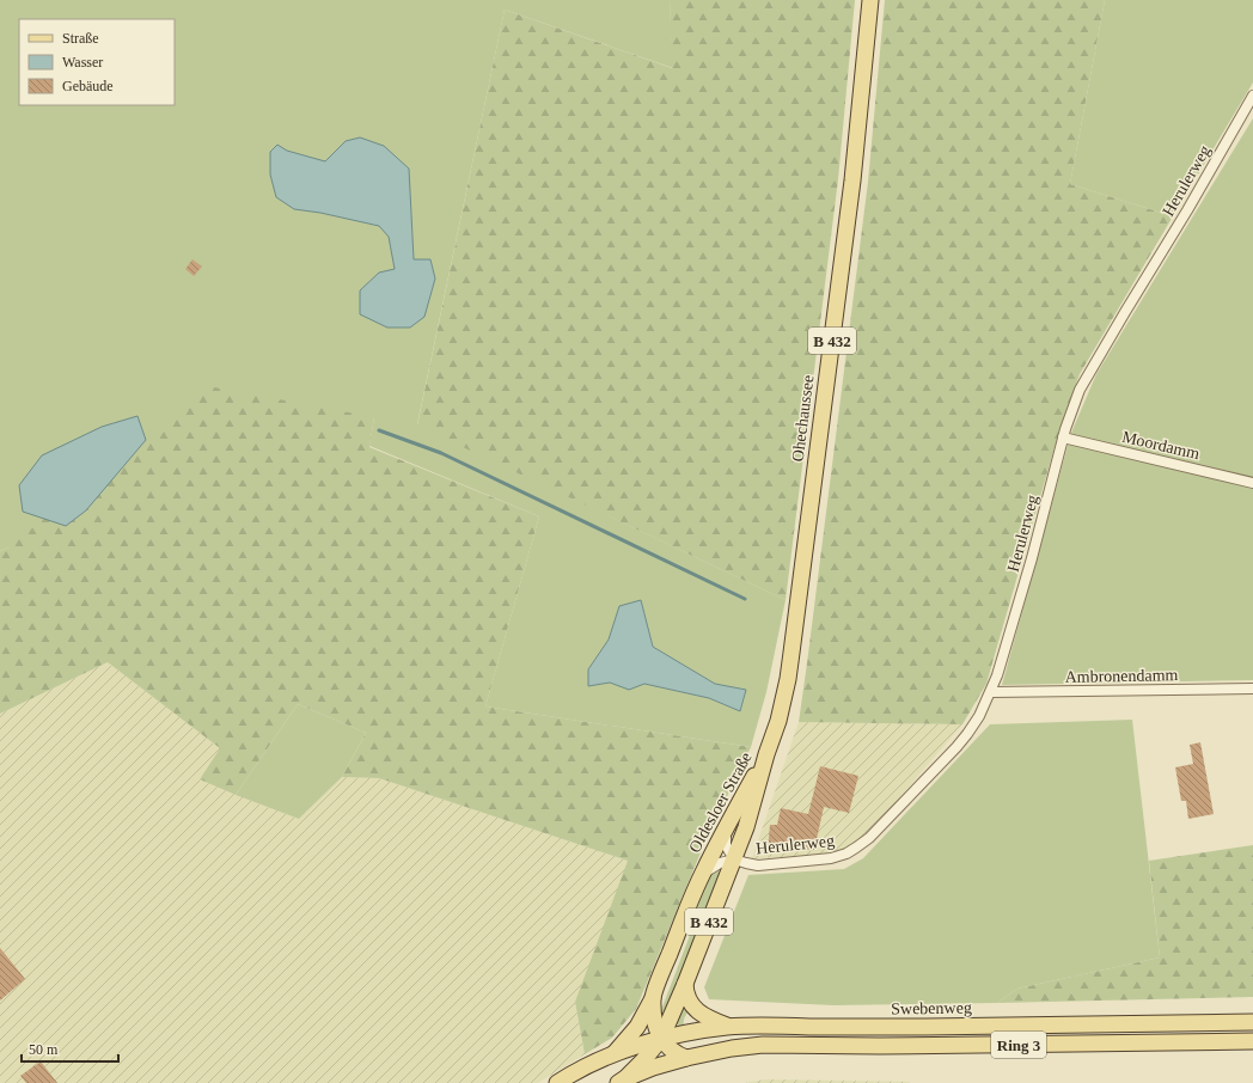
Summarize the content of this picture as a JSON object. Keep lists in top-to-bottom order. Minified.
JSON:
{"streets":{"main road":["B 432","Ohechaussee","Oldesloer Straße","Swebenweg","Ring 3"],"street":["Herulerweg","Moordamm","Ambronendamm"]},"crossings":[["Herulerweg","Moordamm"],["Herulerweg","Ambronendamm"],["Herulerweg","Oldesloer Straße"],["B 432","Oldesloer Straße"],["B 432","Swebenweg"],["B 432","Ring 3"],["Ohechaussee","Oldesloer Straße"],["Oldesloer Straße","Swebenweg"],["Oldesloer Straße","Ring 3"],["Swebenweg","Ring 3"]],"legend":["Straße","Wasser","Gebäude"],"scale_bar":"50 m"}
